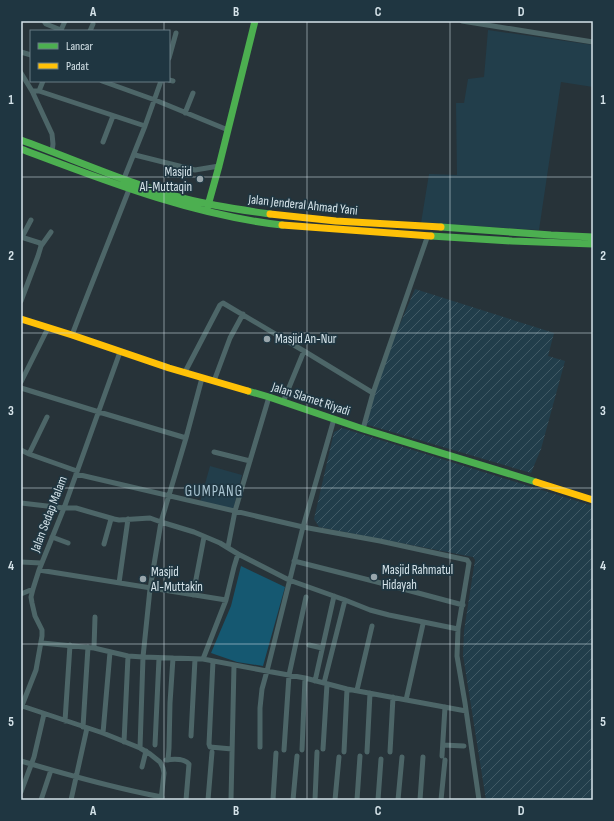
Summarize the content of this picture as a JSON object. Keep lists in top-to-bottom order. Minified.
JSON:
{"streets":{"main road":["Jalan Jenderal Ahmad Yani","Jalan Slamet Riyadi"],"street":["Jalan Sedap Malam"]},"crossings":[["Jalan Slamet Riyadi","Jalan Sedap Malam"]],"districts":["GUMPANG"],"places":["Masjid Al-Muttaqin","Masjid An-Nur","Masjid Rahmatul Hidayah","Masjid Al-Muttakin"],"legend":["Lancar","Padat"],"grid":{"columns":["A","B","C","D"],"rows":["1","2","3","4","5"]}}
